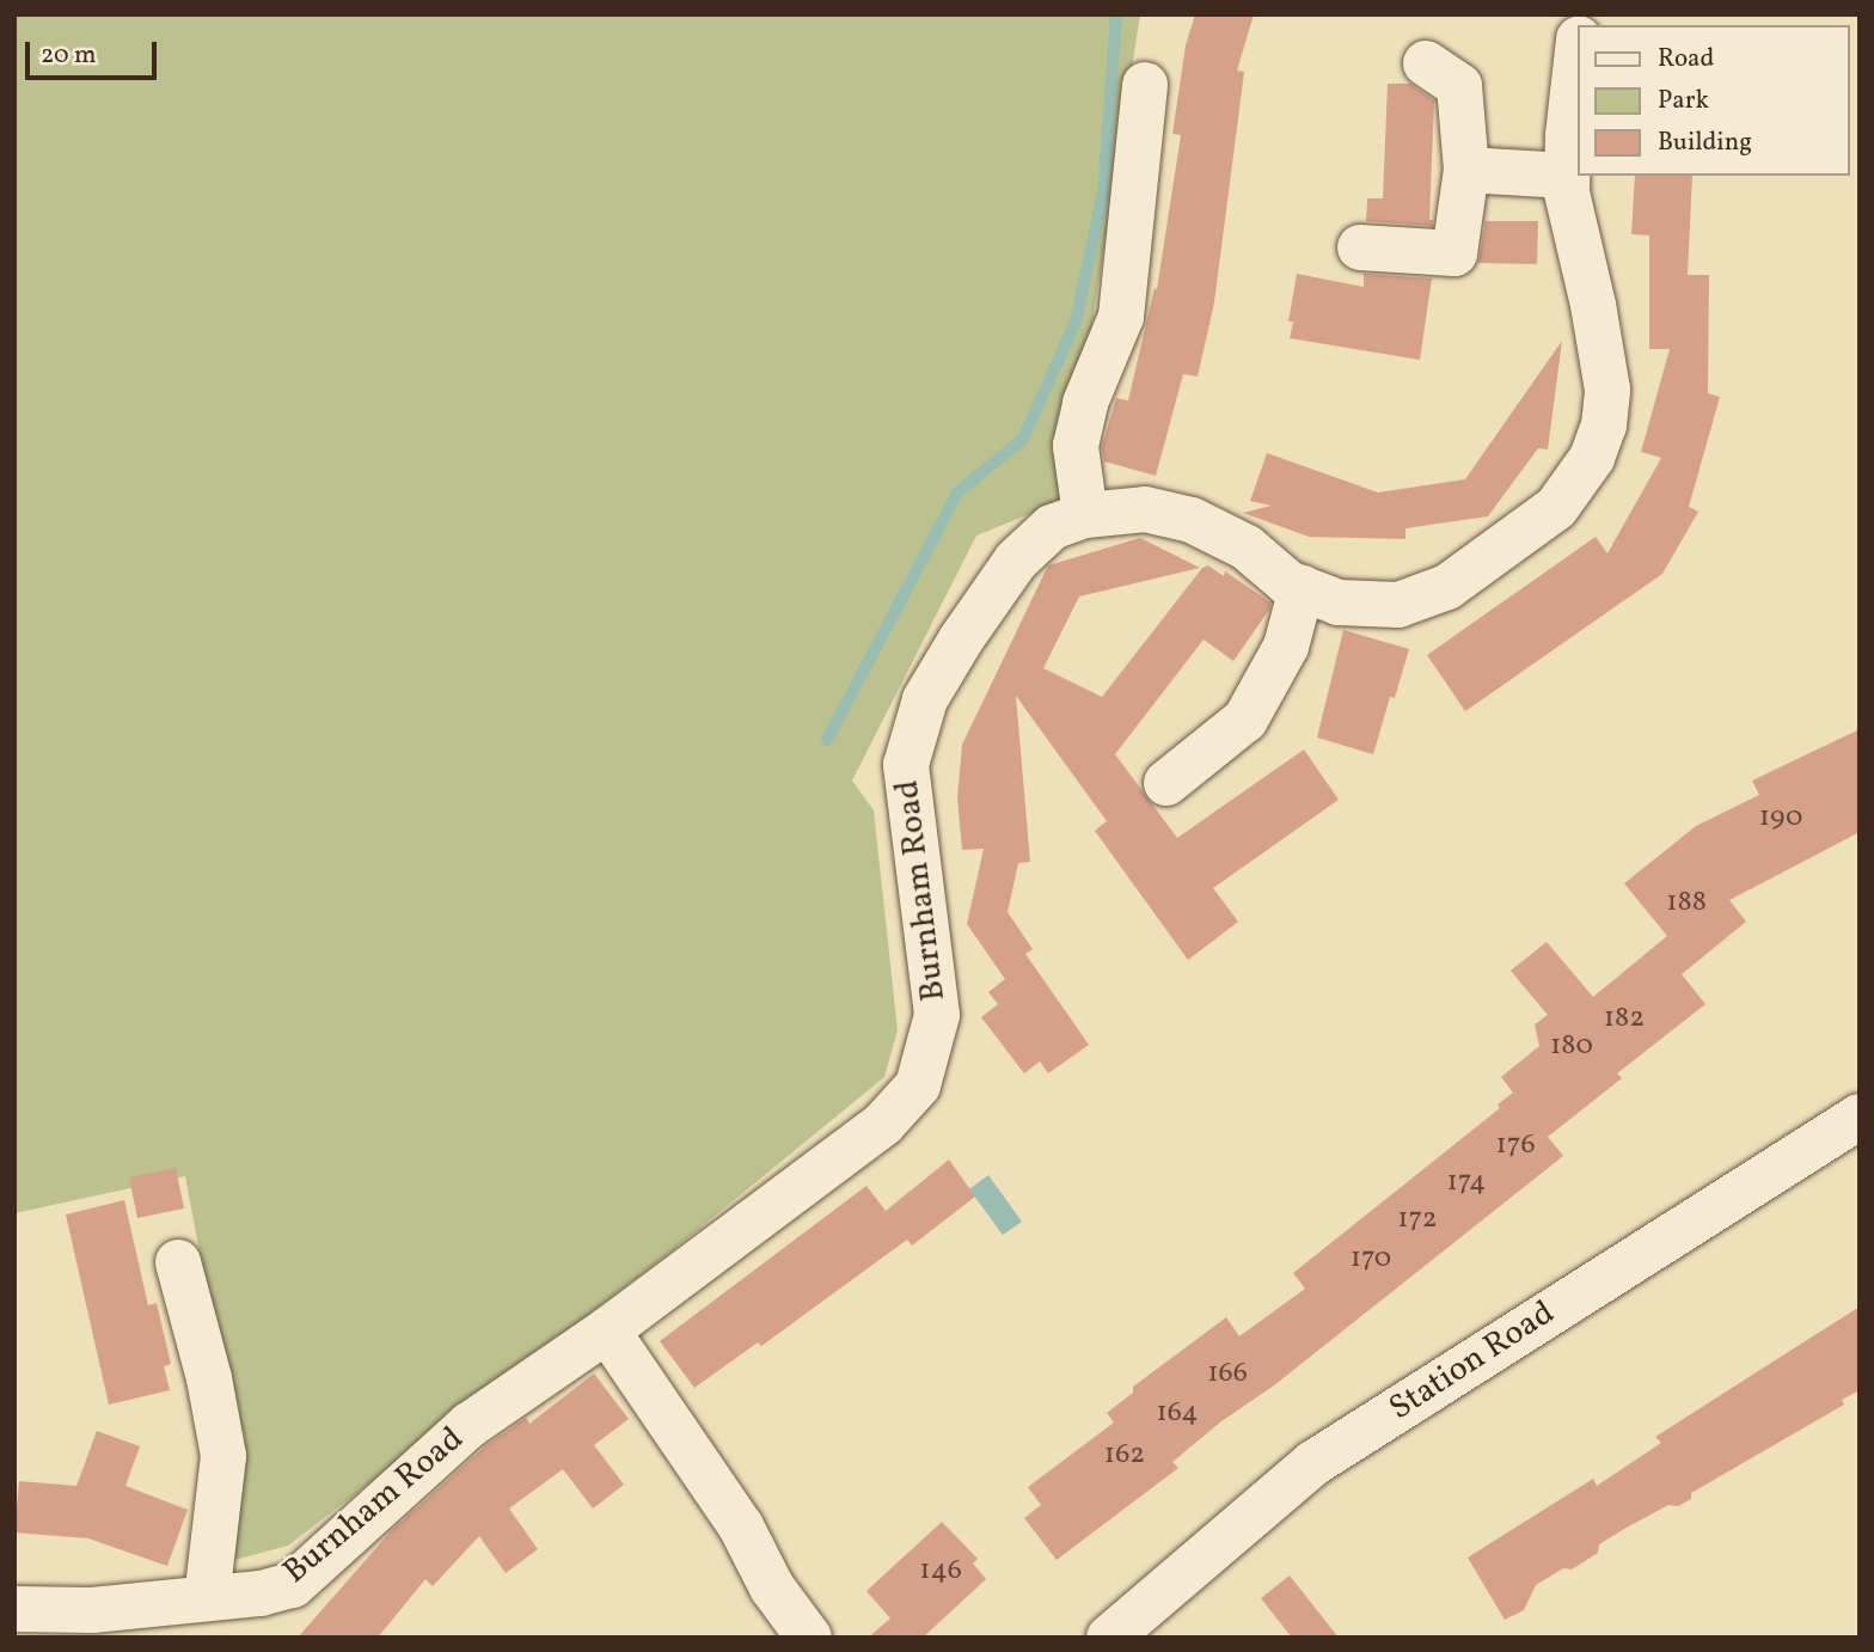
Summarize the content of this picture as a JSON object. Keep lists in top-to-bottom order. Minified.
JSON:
{"streets":{"street":["Burnham Road","Station Road"]},"house_numbers":["190","188","182","180","176","174","172","170","166","164","162","146"],"legend":["Road","Park","Building"],"scale_bar":"20 m"}
